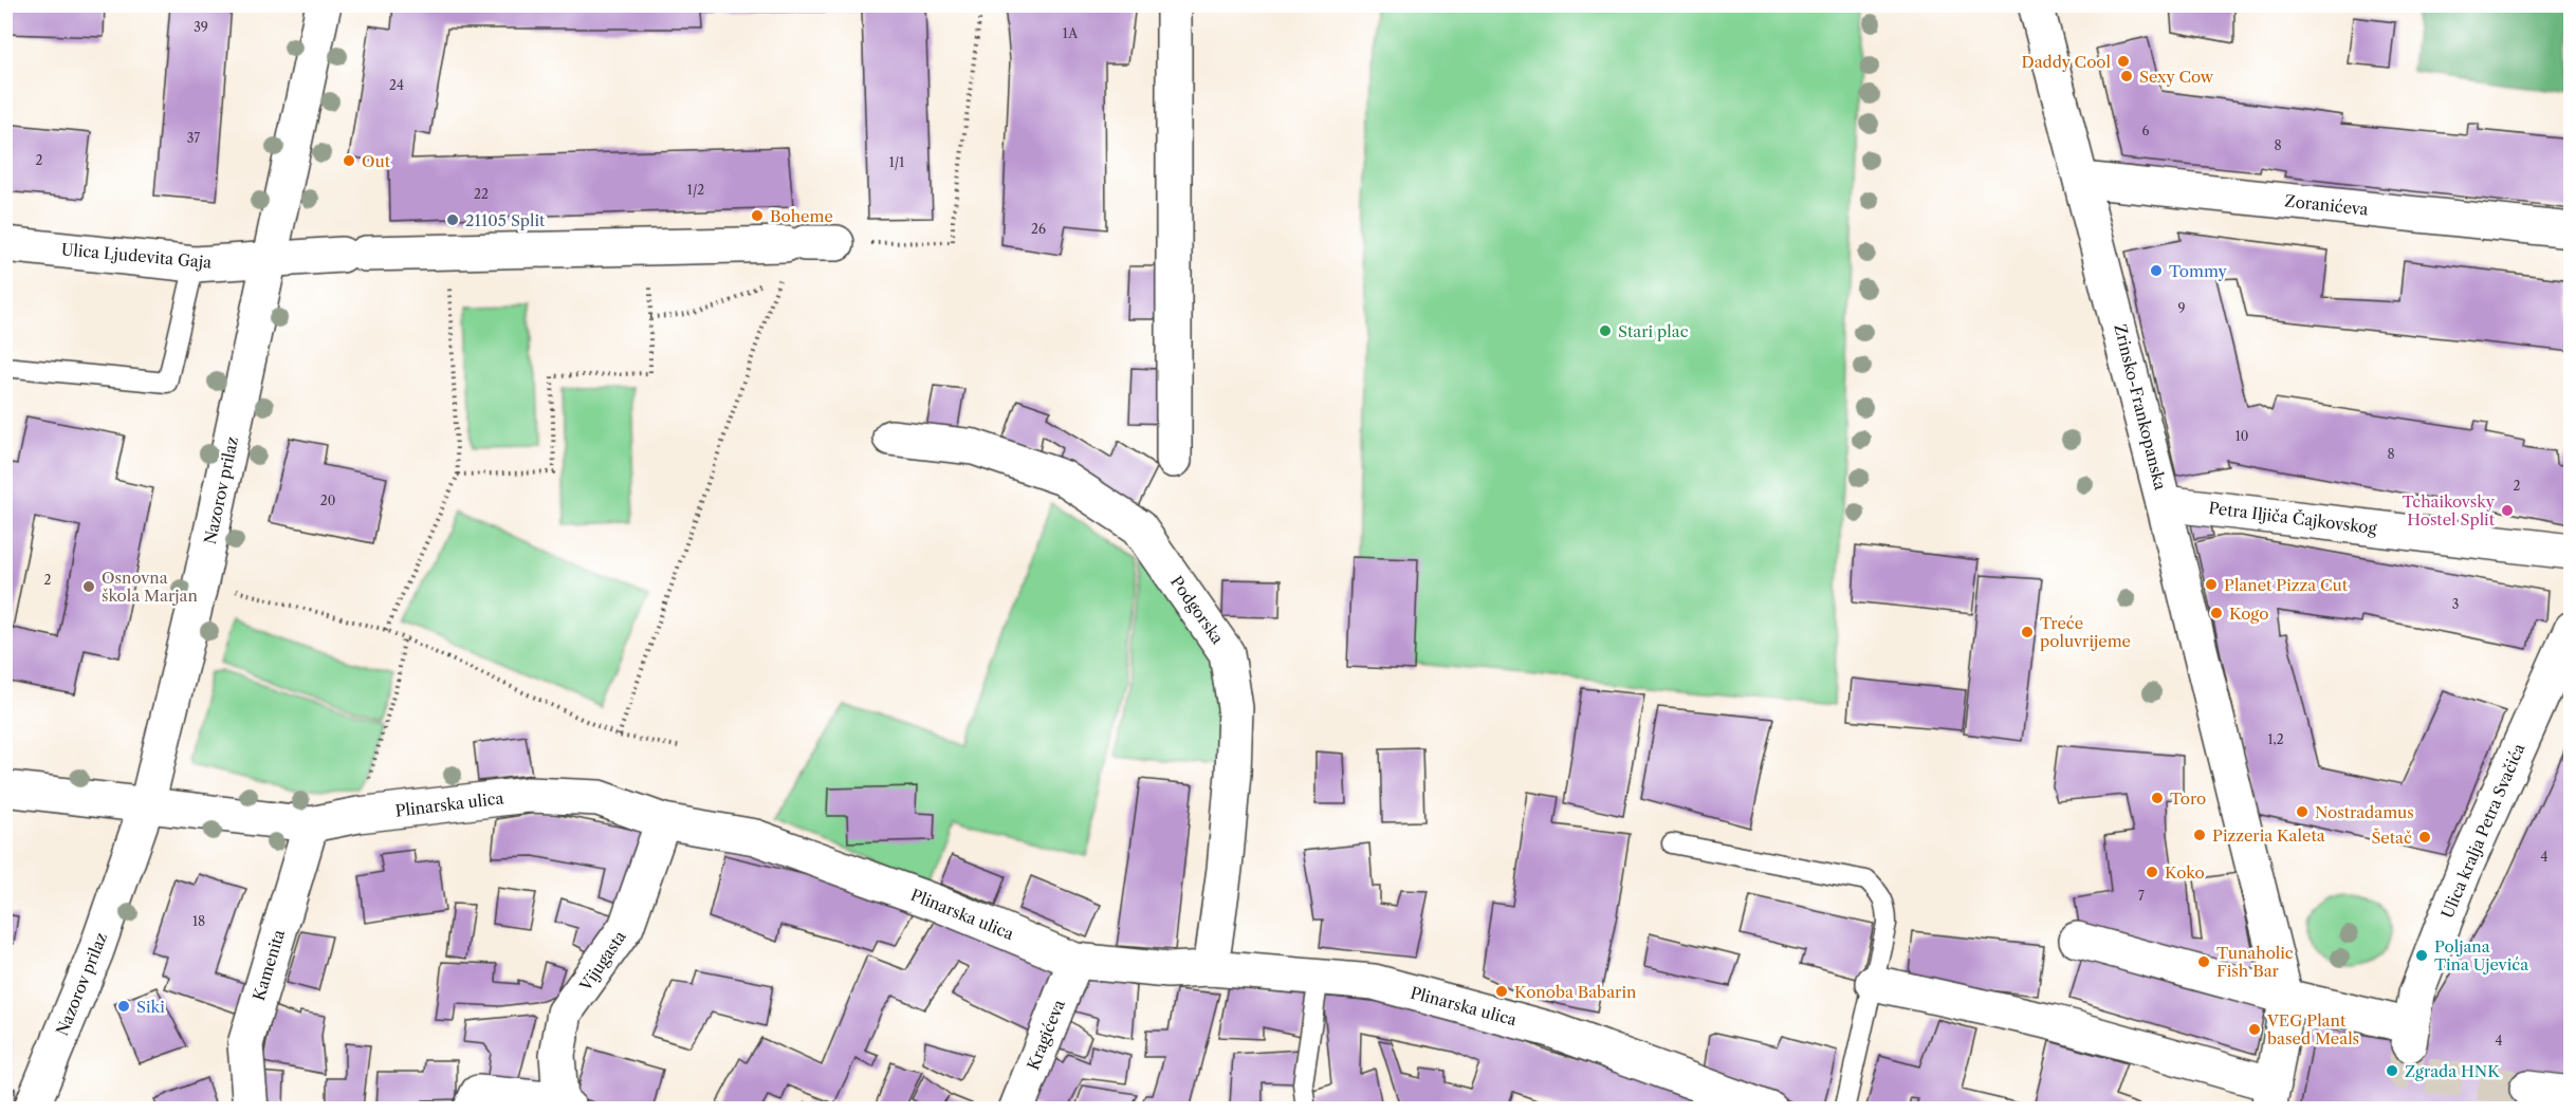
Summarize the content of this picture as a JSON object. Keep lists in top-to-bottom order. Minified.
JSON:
{"streets":{"street":["Zoranićeva","Ulica Ljudevita Gaja","Zrinsko-Frankopanska","Nazorov prilaz","Petra Iljiča Čajkovskog","Podgorska","Plinarska ulica","Ulica kralja Petra Svačića","Vijugasta","Kamenita","Kragićeva"]},"crossings":[["Zoranićeva","Zrinsko-Frankopanska"],["Ulica Ljudevita Gaja","Nazorov prilaz"],["Zrinsko-Frankopanska","Petra Iljiča Čajkovskog"],["Zrinsko-Frankopanska","Ulica kralja Petra Svačića"],["Nazorov prilaz","Plinarska ulica"],["Podgorska","Plinarska ulica"],["Plinarska ulica","Vijugasta"],["Plinarska ulica","Kamenita"],["Plinarska ulica","Kragićeva"]],"places":["Daddy Cool","Sexy Cow","Out","Boheme","21105 Split","Tommy","Stari plac","Tchaikovsky Hostel Split","Planet Pizza Cut","Osnovna škola Marjan","Kogo","Treće poluvrijeme","Toro","Nostradamus","Pizzeria Kaleta","Šetač","Koko","Poljana Tina Ujevića","Tunaholic Fish Bar","Konoba Babarin","Siki","VEG Plant based Meals","Zgrada HNK"],"house_numbers":["39","1A","24","6","37","8","2","1/1","1/2","22","26","9","10","8","2","20","2","3","1,2","4","7","18","4"]}
